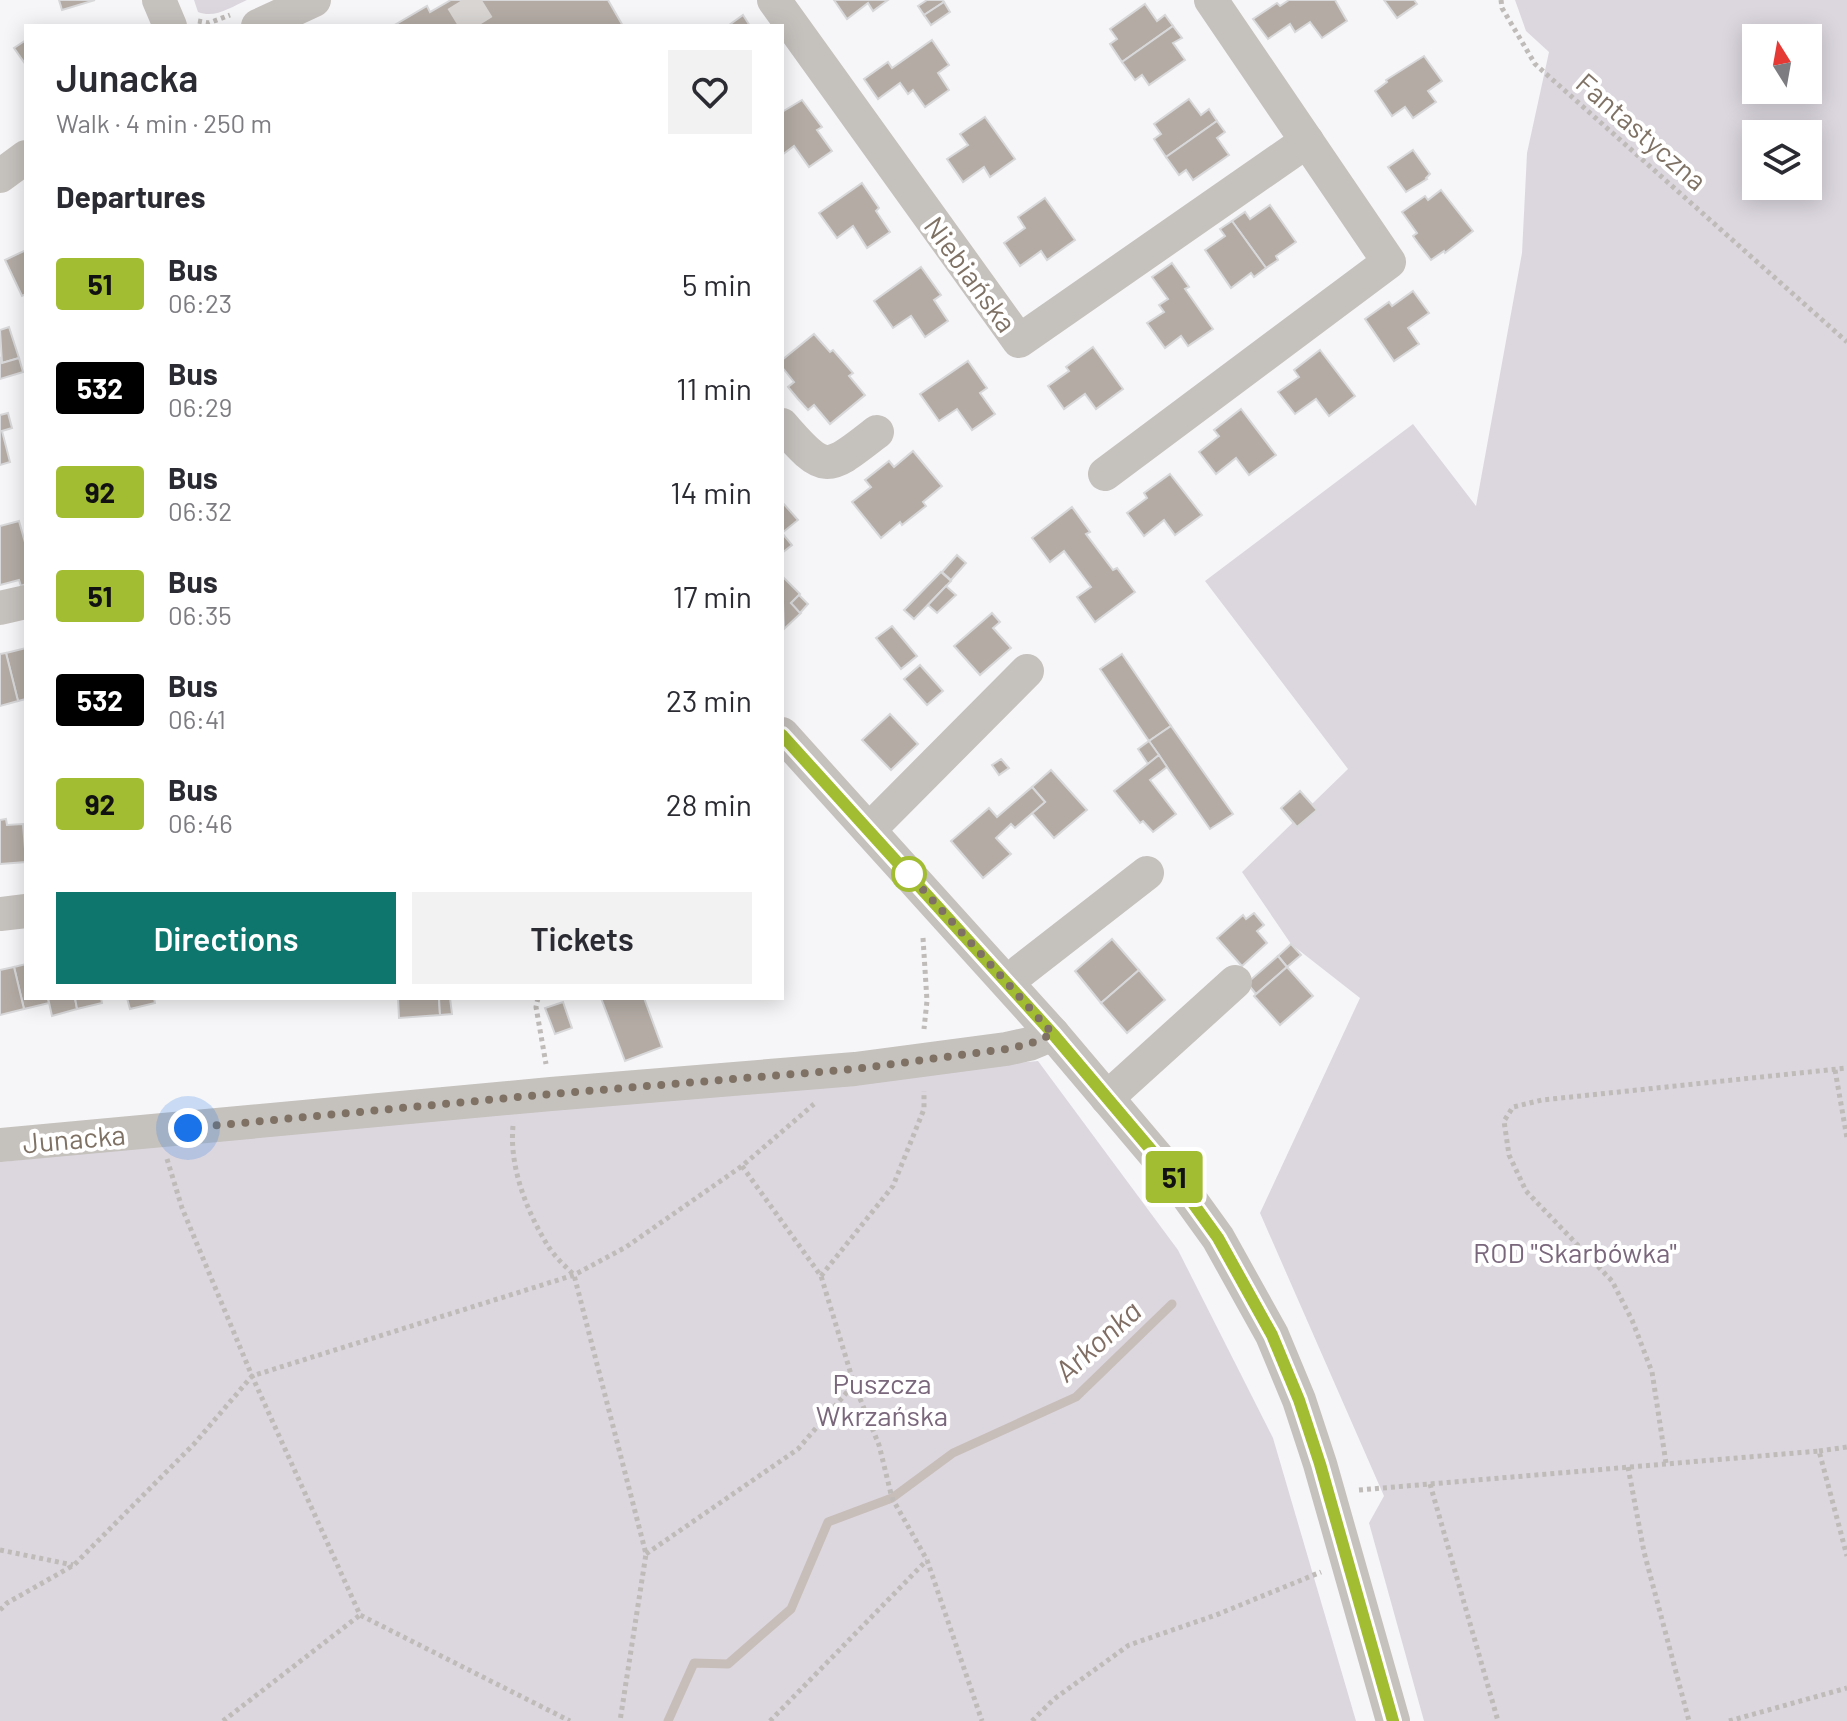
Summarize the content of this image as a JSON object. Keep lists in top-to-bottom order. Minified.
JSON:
{"streets":{"street":["Niebiańska","Junacka"],"path":["Fantastyczna"]},"water":["Arkonka"],"parks":["ROD \"Skarbówka\"","Puszcza Wkrzańska"],"lines":["bus line 51"],"north":"top","page":{"on_map":"51","heading":[["Junacka","Walk · 4 min · 250 m"],"Departures"],"list":[{"mark":"51","name":"Bus","note":"06:23","value":"5 min"},{"mark":"532","name":"Bus","note":"06:29","value":"11 min"},{"mark":"92","name":"Bus","note":"06:32","value":"14 min"},{"mark":"51","name":"Bus","note":"06:35","value":"17 min"},{"mark":"532","name":"Bus","note":"06:41","value":"23 min"},{"mark":"92","name":"Bus","note":"06:46","value":"28 min"}],"buttons":["Directions","Tickets"]}}
